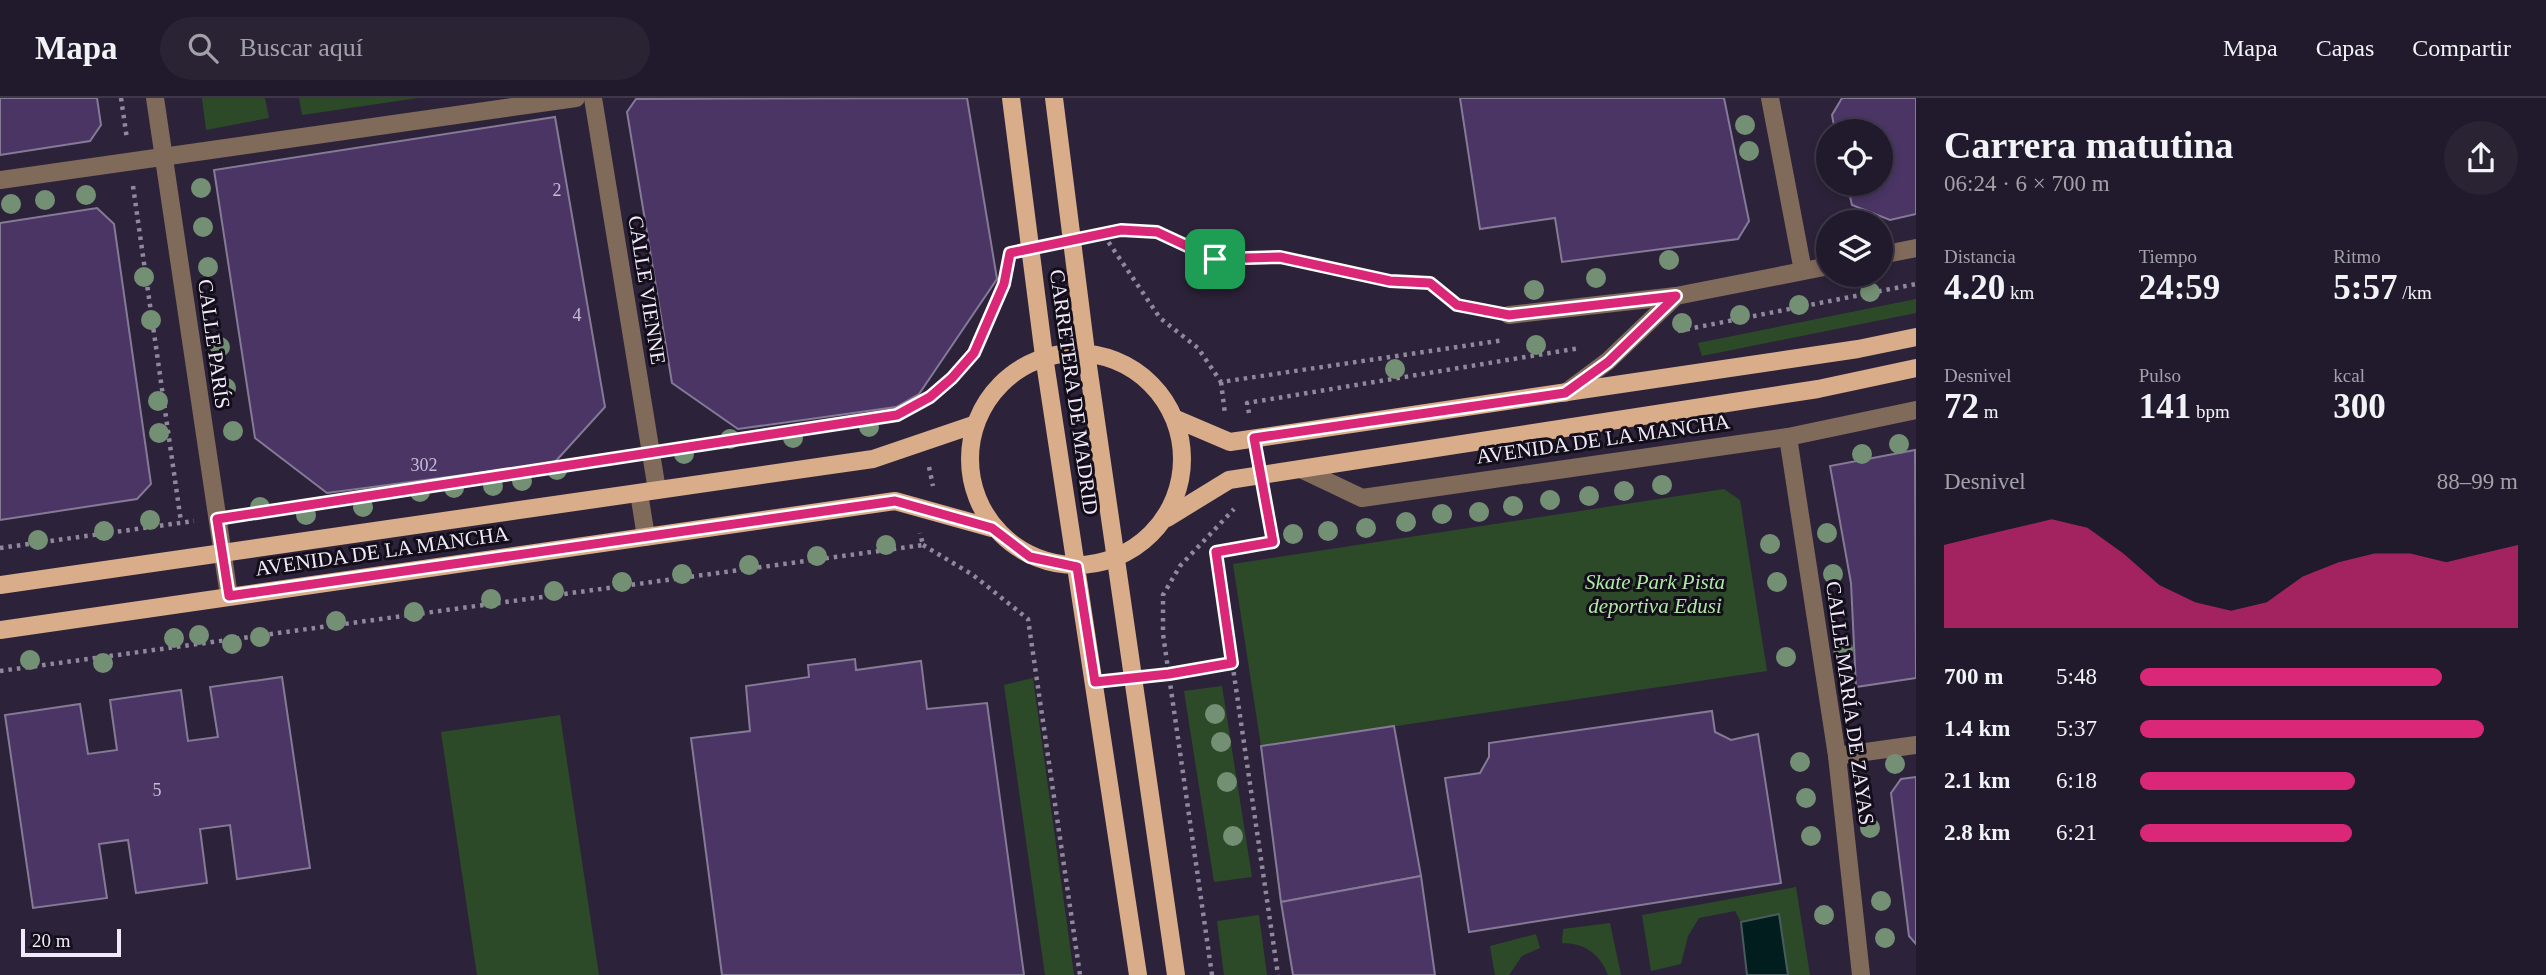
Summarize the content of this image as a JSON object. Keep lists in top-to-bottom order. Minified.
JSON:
{"streets":{"main road":["CARRETERA DE MADRID","AVENIDA DE LA MANCHA"],"street":["CALLE VIENNE","CALLE PARÍS","CALLE MARÍA DE ZAYAS"]},"crossings":[["CALLE VIENNE","AVENIDA DE LA MANCHA"],["CALLE PARÍS","AVENIDA DE LA MANCHA"],["CARRETERA DE MADRID","AVENIDA DE LA MANCHA"],["AVENIDA DE LA MANCHA","CALLE MARÍA DE ZAYAS"]],"parks":["Skate Park Pista deportiva Edusi"],"house_numbers":["2","4","302","5"],"scale_bar":"20 m","page":{"header":"Mapa","search":"Buscar aquí","nav":["Mapa","Capas","Compartir"],"heading":["Carrera matutina","06:24 · 6 × 700 m"],"stats":[["Distancia","4.20 km"],["Tiempo","24:59"],["Ritmo","5:57 /km"],["Desnivel","72 m"],["Pulso","141 bpm"],["kcal","300"]],"chart":["Desnivel","88–99 m"],"list":[{"name":"700 m","note":"5:48"},{"name":"1.4 km","note":"5:37"},{"name":"2.1 km","note":"6:18"},{"name":"2.8 km","note":"6:21"}],"scale":"20 m"}}
